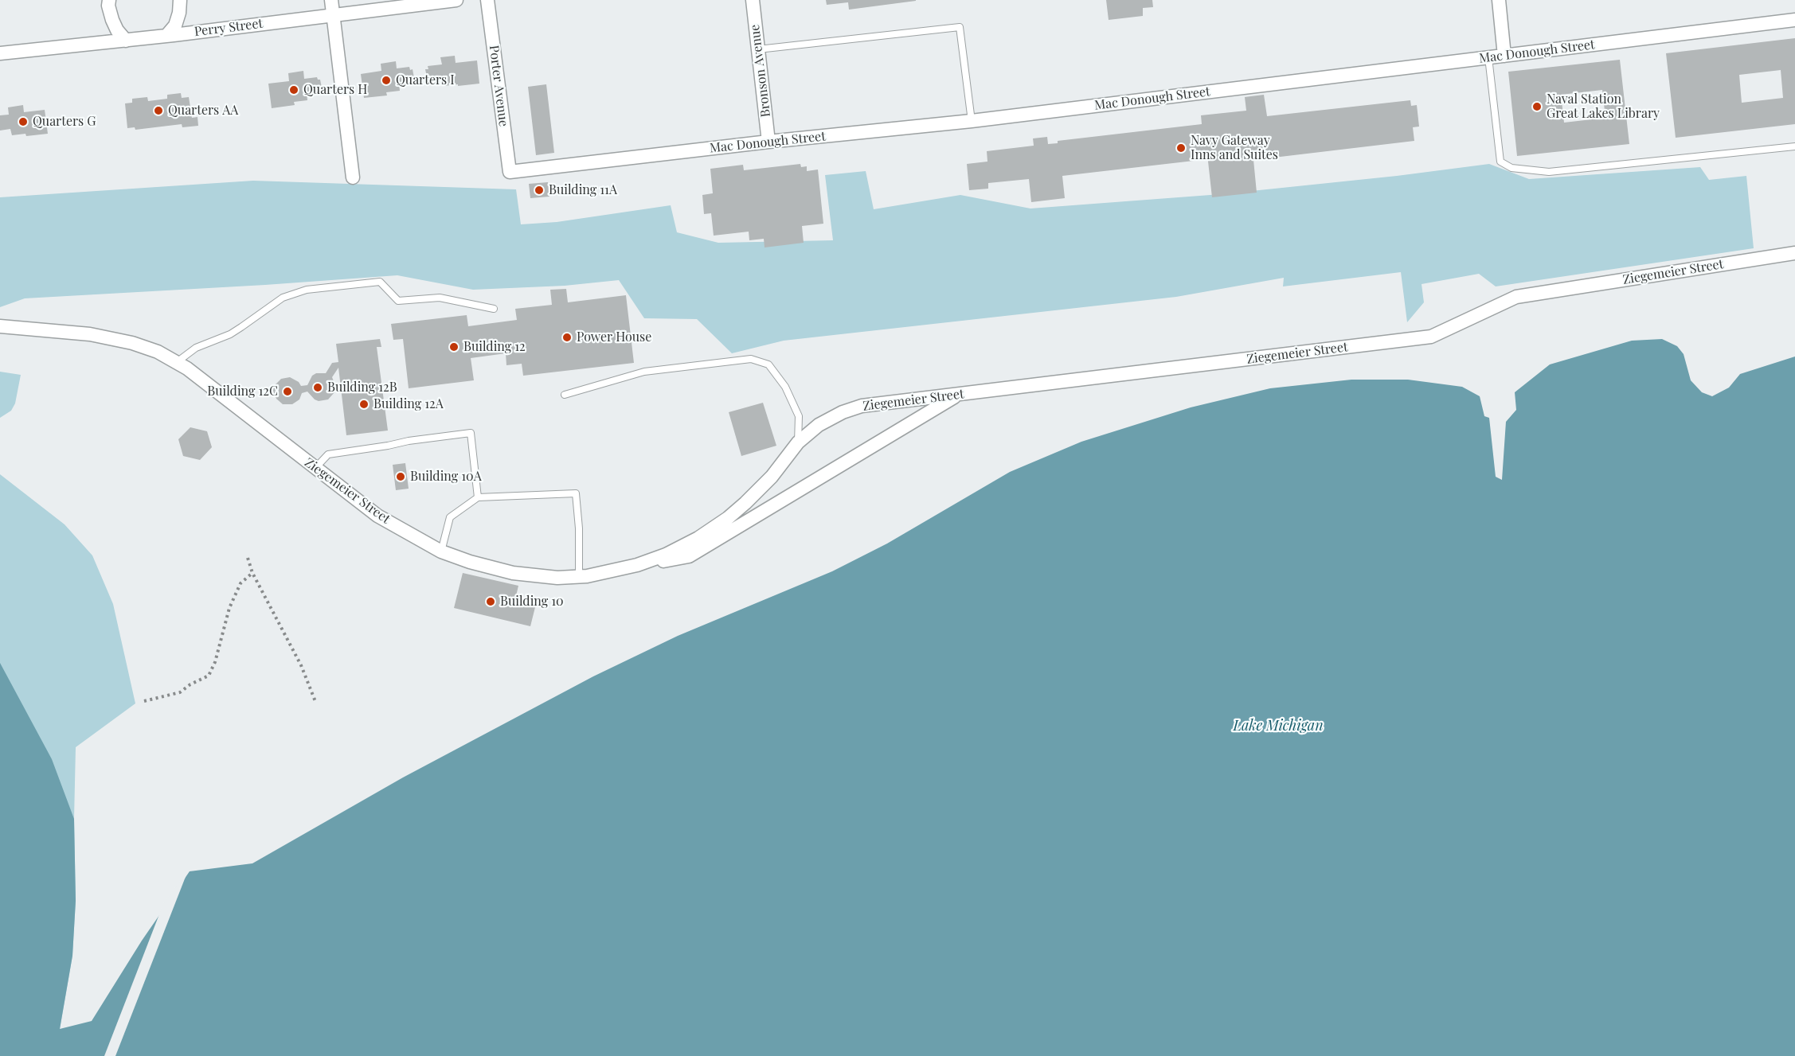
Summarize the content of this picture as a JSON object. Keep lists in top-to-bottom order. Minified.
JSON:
{"streets":{"street":["Perry Street","Mac Donough Street","Bronson Avenue","Porter Avenue","Ziegemeier Street"]},"crossings":[["Mac Donough Street","Bronson Avenue"],["Mac Donough Street","Porter Avenue"]],"water":["Lake Michigan"],"places":["Quarters I","Quarters H","Naval Station Great Lakes Library","Quarters AA","Quarters G","Navy Gateway Inns and Suites","Building 11A","Power House","Building 12","Building 12B","Building 12C","Building 12A","Building 10A","Building 10"]}
